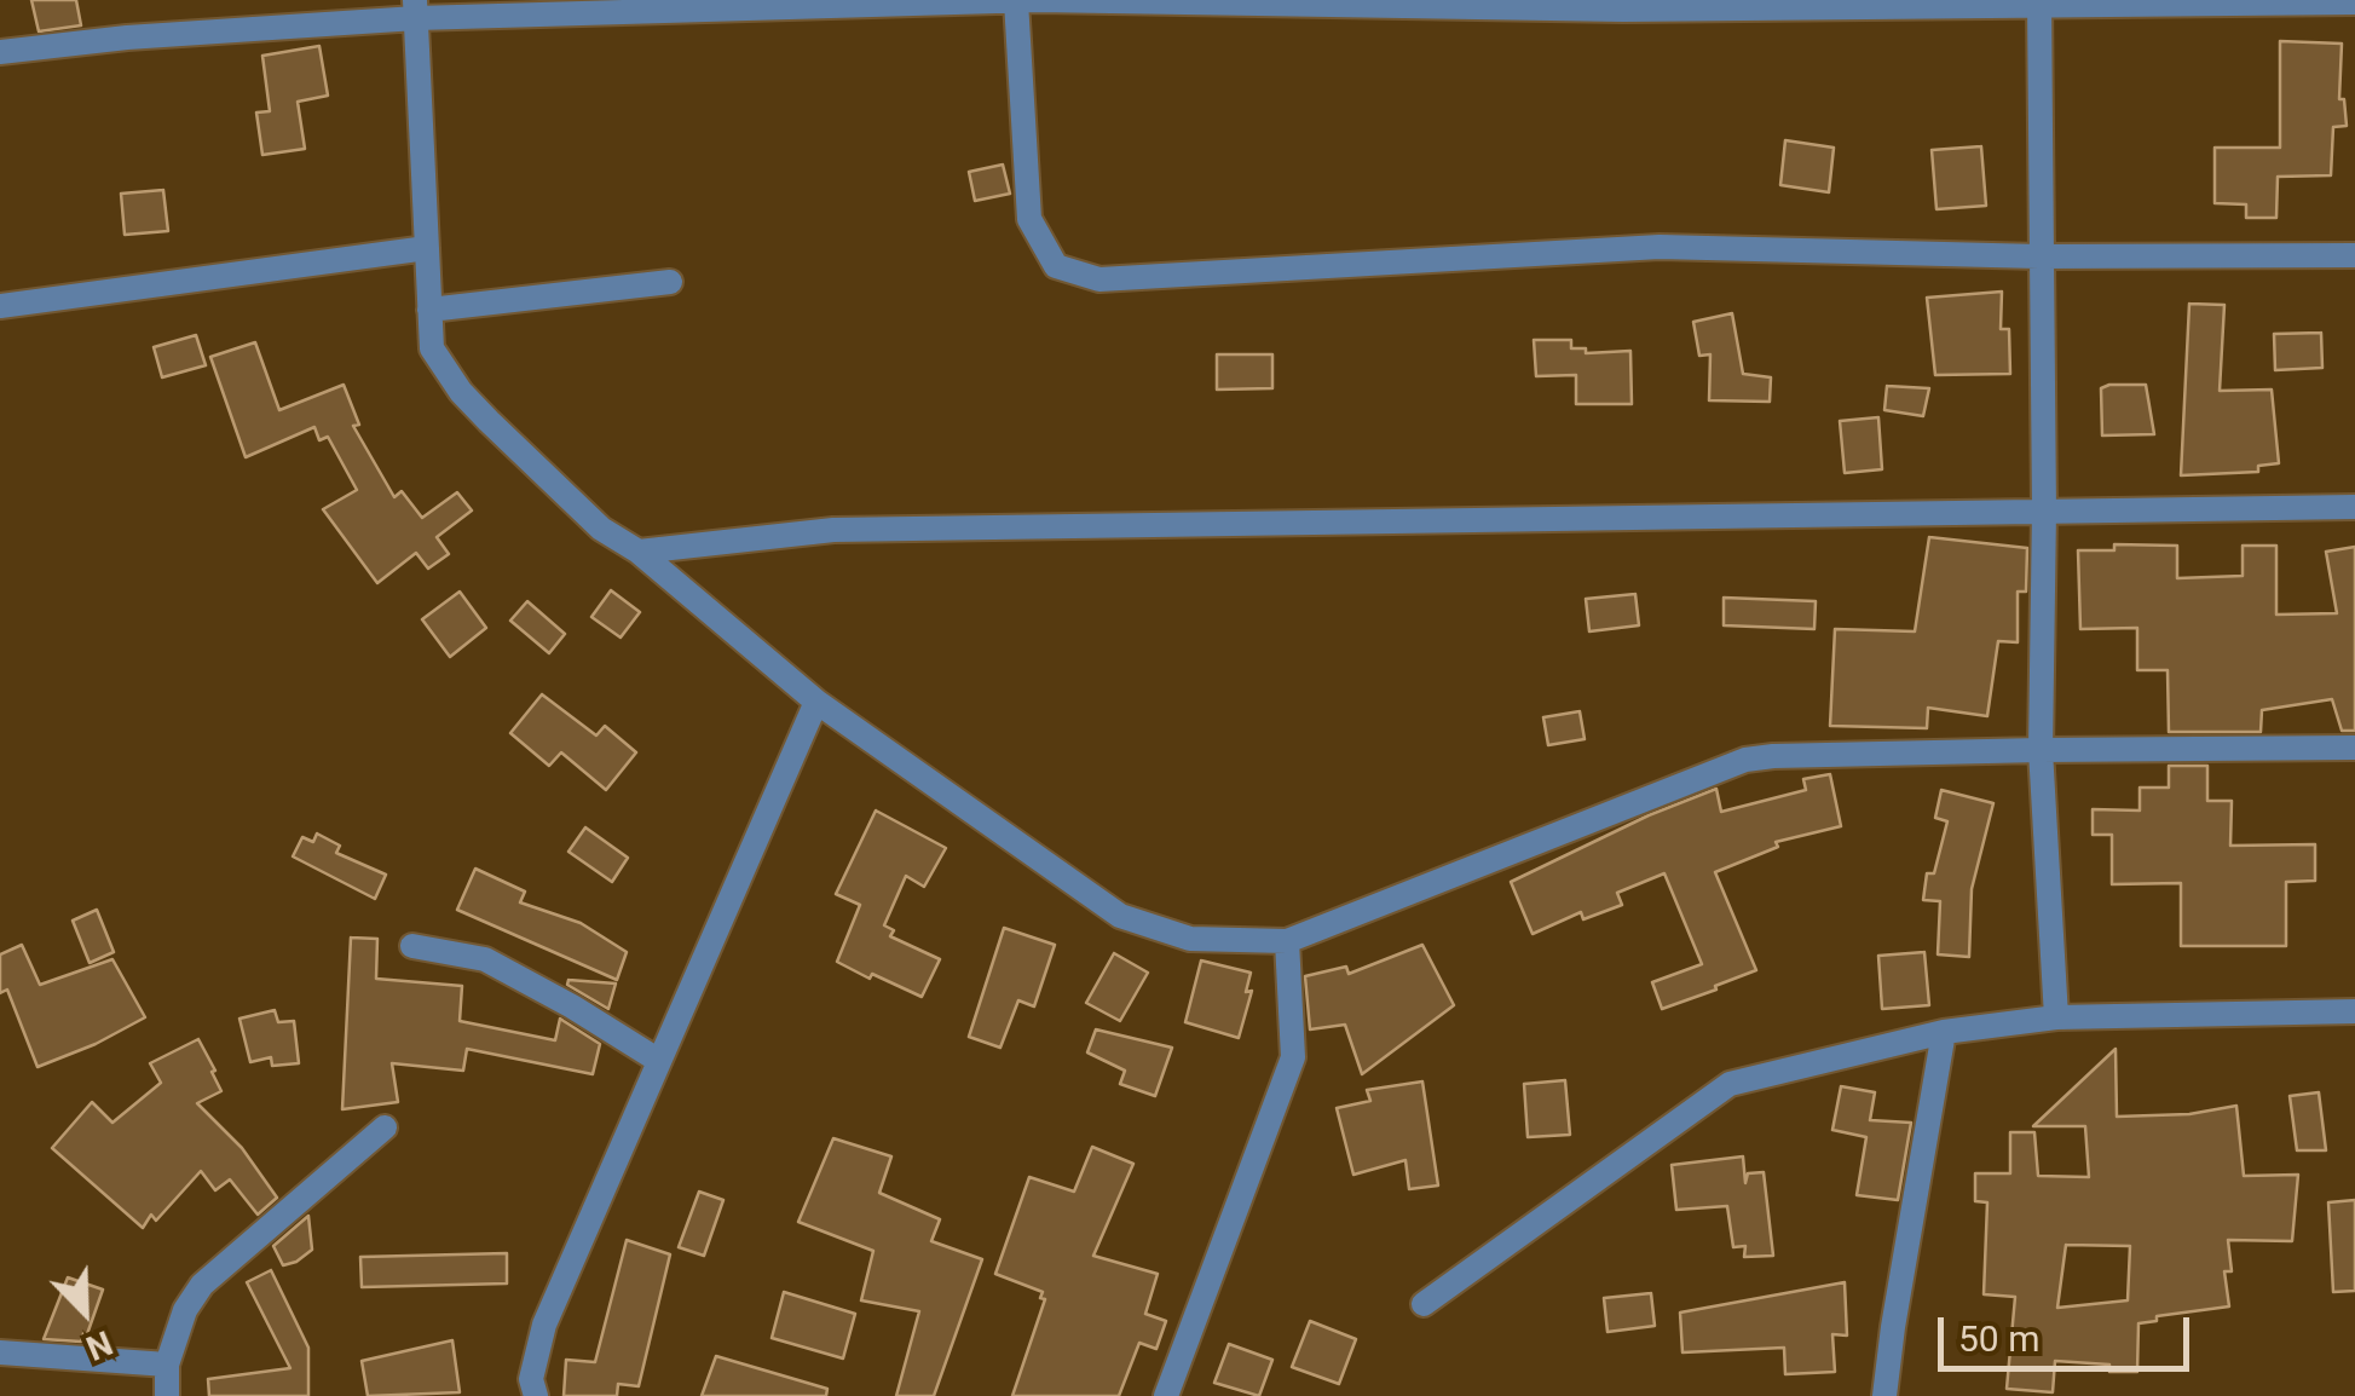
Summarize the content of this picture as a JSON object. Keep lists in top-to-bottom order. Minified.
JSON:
{"scale_bar":"50 m","north":"bottom right"}
